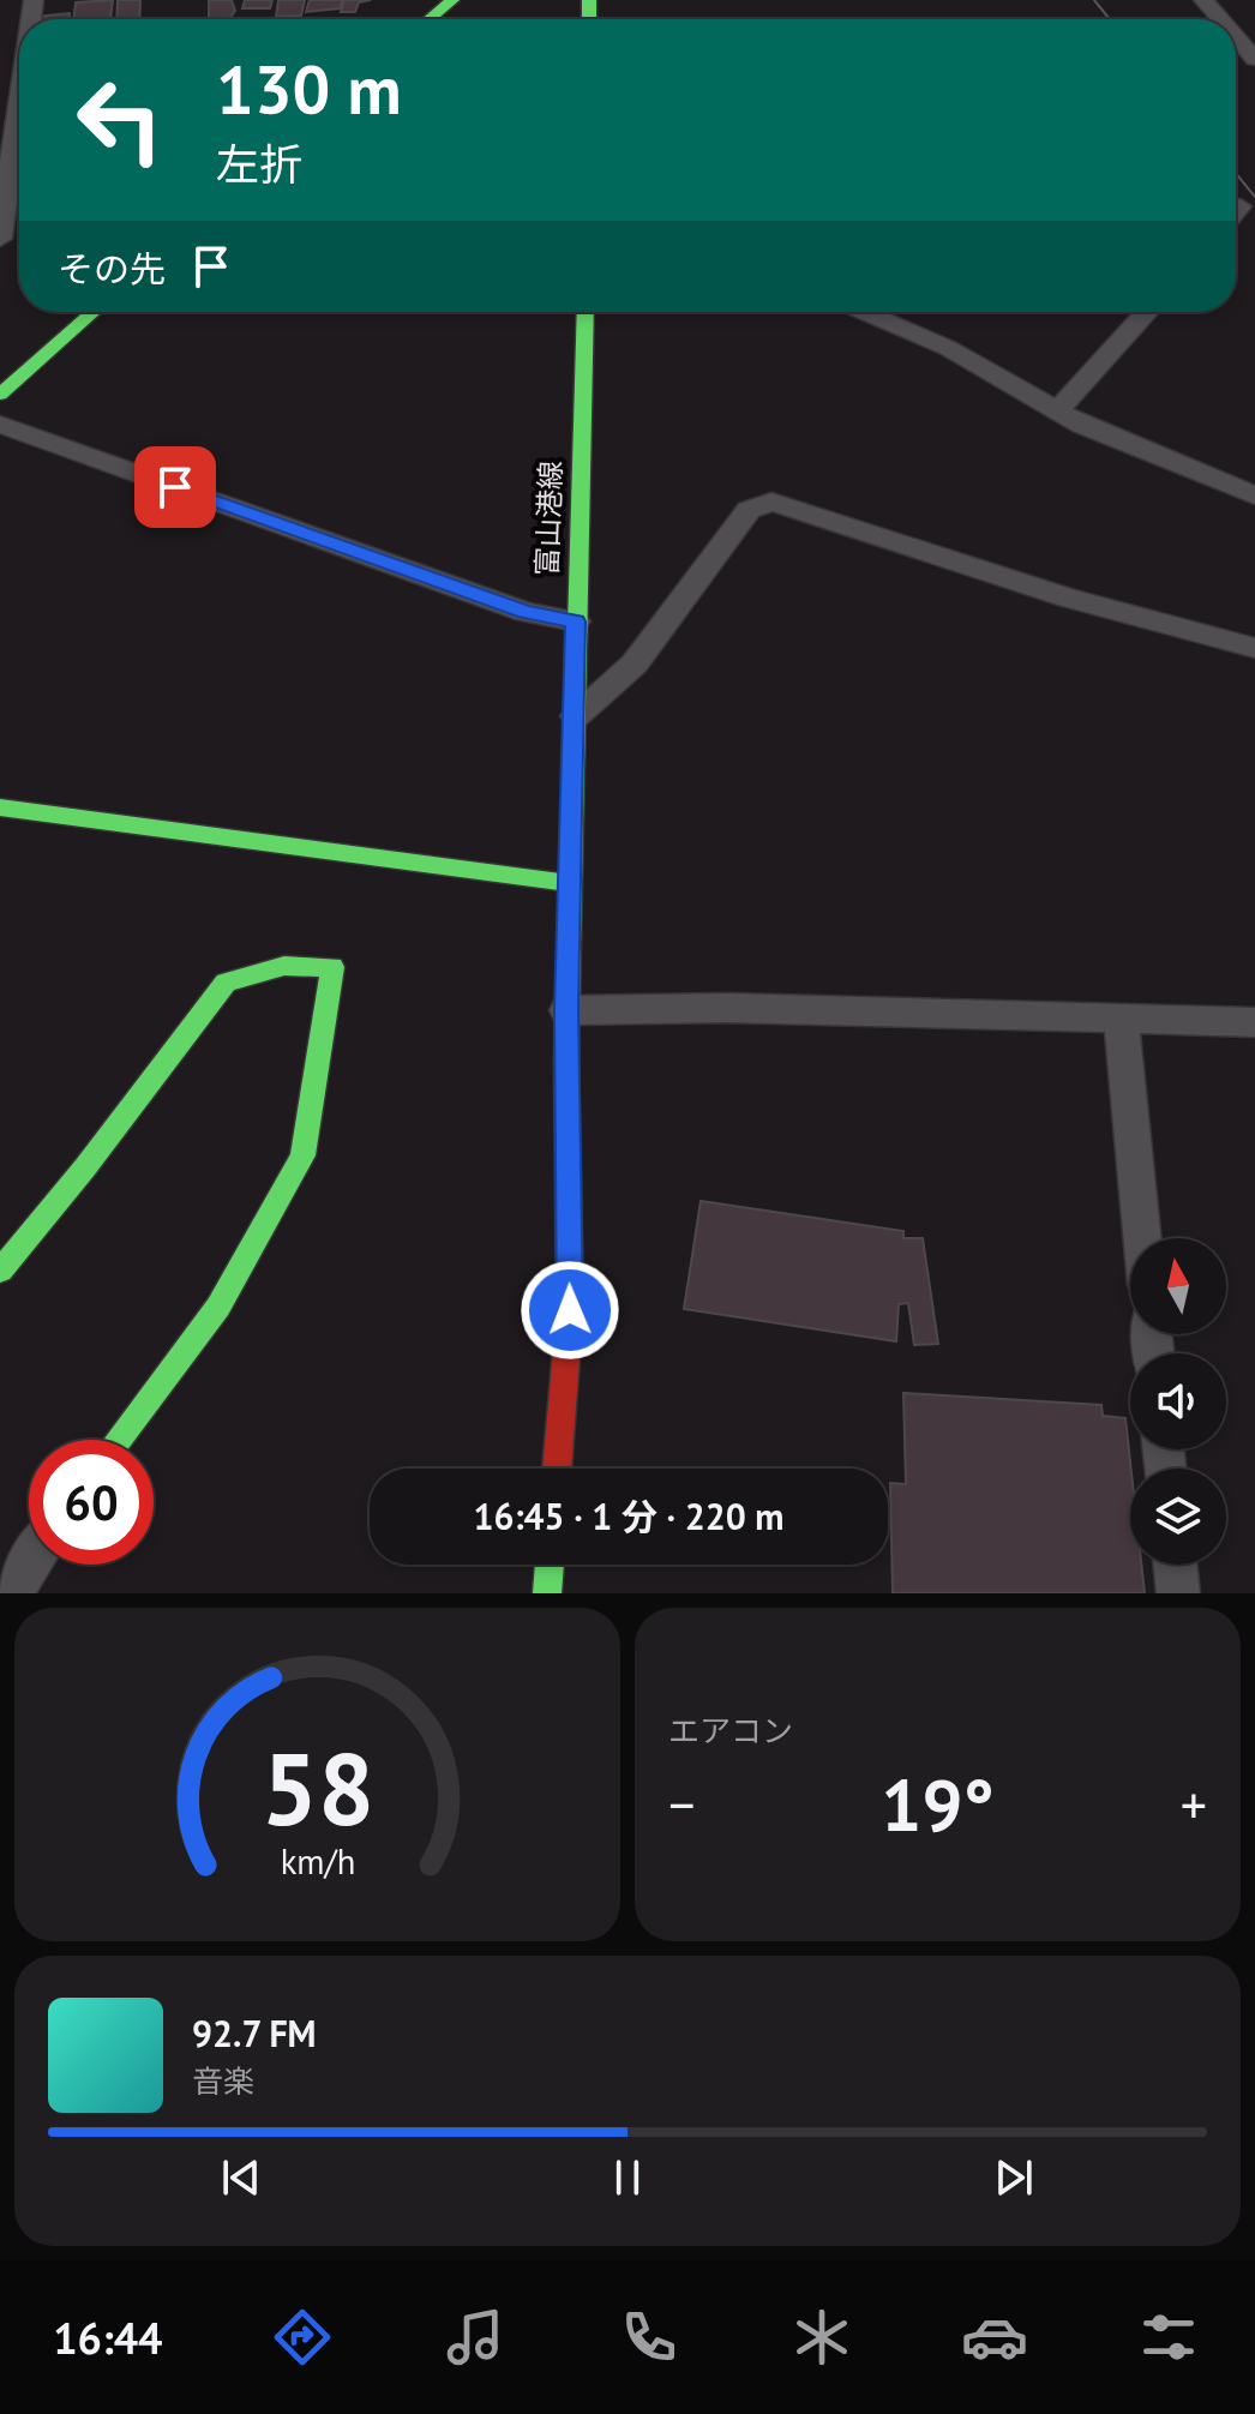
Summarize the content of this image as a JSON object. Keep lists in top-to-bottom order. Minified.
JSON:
{"streets":{"street":["富山港線"]},"north":"top","page":{"turn":["130 m","左折"],"then":"その先","limit":"60","trip":"16:45 · 1 分 · 220 m","tile":"エアコン","heat":["−","19°","+"],"song":["92.7 FM","音楽"],"tabs":"16:44","gauge":["58","km/h"]}}
